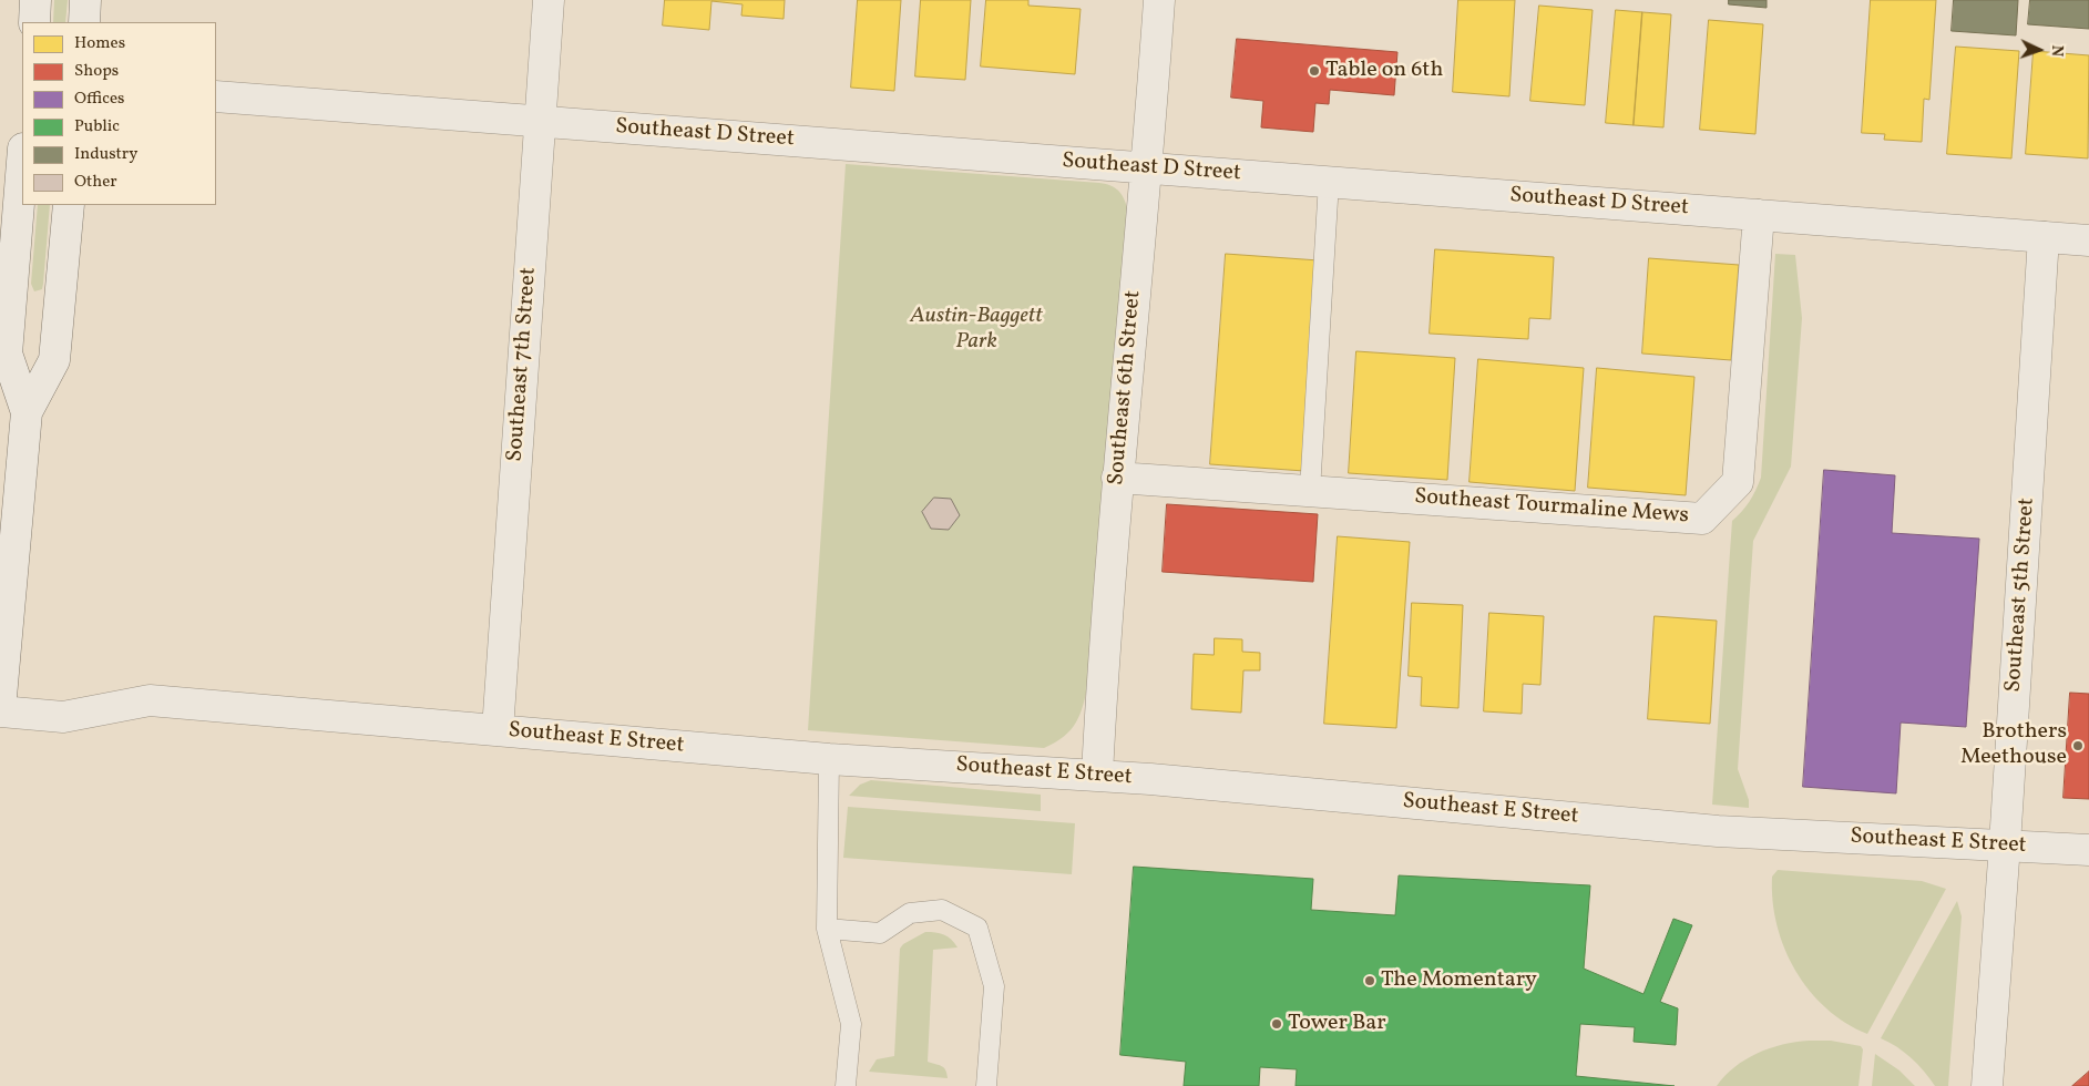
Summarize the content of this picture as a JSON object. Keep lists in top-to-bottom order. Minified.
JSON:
{"streets":{"street":["Southeast D Street","Southeast 7th Street","Southeast 6th Street","Southeast Tourmaline Mews","Southeast 5th Street","Southeast E Street"]},"crossings":[["Southeast D Street","Southeast 7th Street"],["Southeast D Street","Southeast 6th Street"],["Southeast D Street","Southeast Tourmaline Mews"],["Southeast D Street","Southeast 5th Street"],["Southeast 7th Street","Southeast E Street"],["Southeast 6th Street","Southeast Tourmaline Mews"],["Southeast 6th Street","Southeast E Street"],["Southeast 5th Street","Southeast E Street"]],"parks":["Austin-Baggett Park"],"places":["Table on 6th","Brothers Meethouse","The Momentary","Tower Bar"],"legend":["Homes","Shops","Offices","Public","Industry","Other"],"north":"right"}
